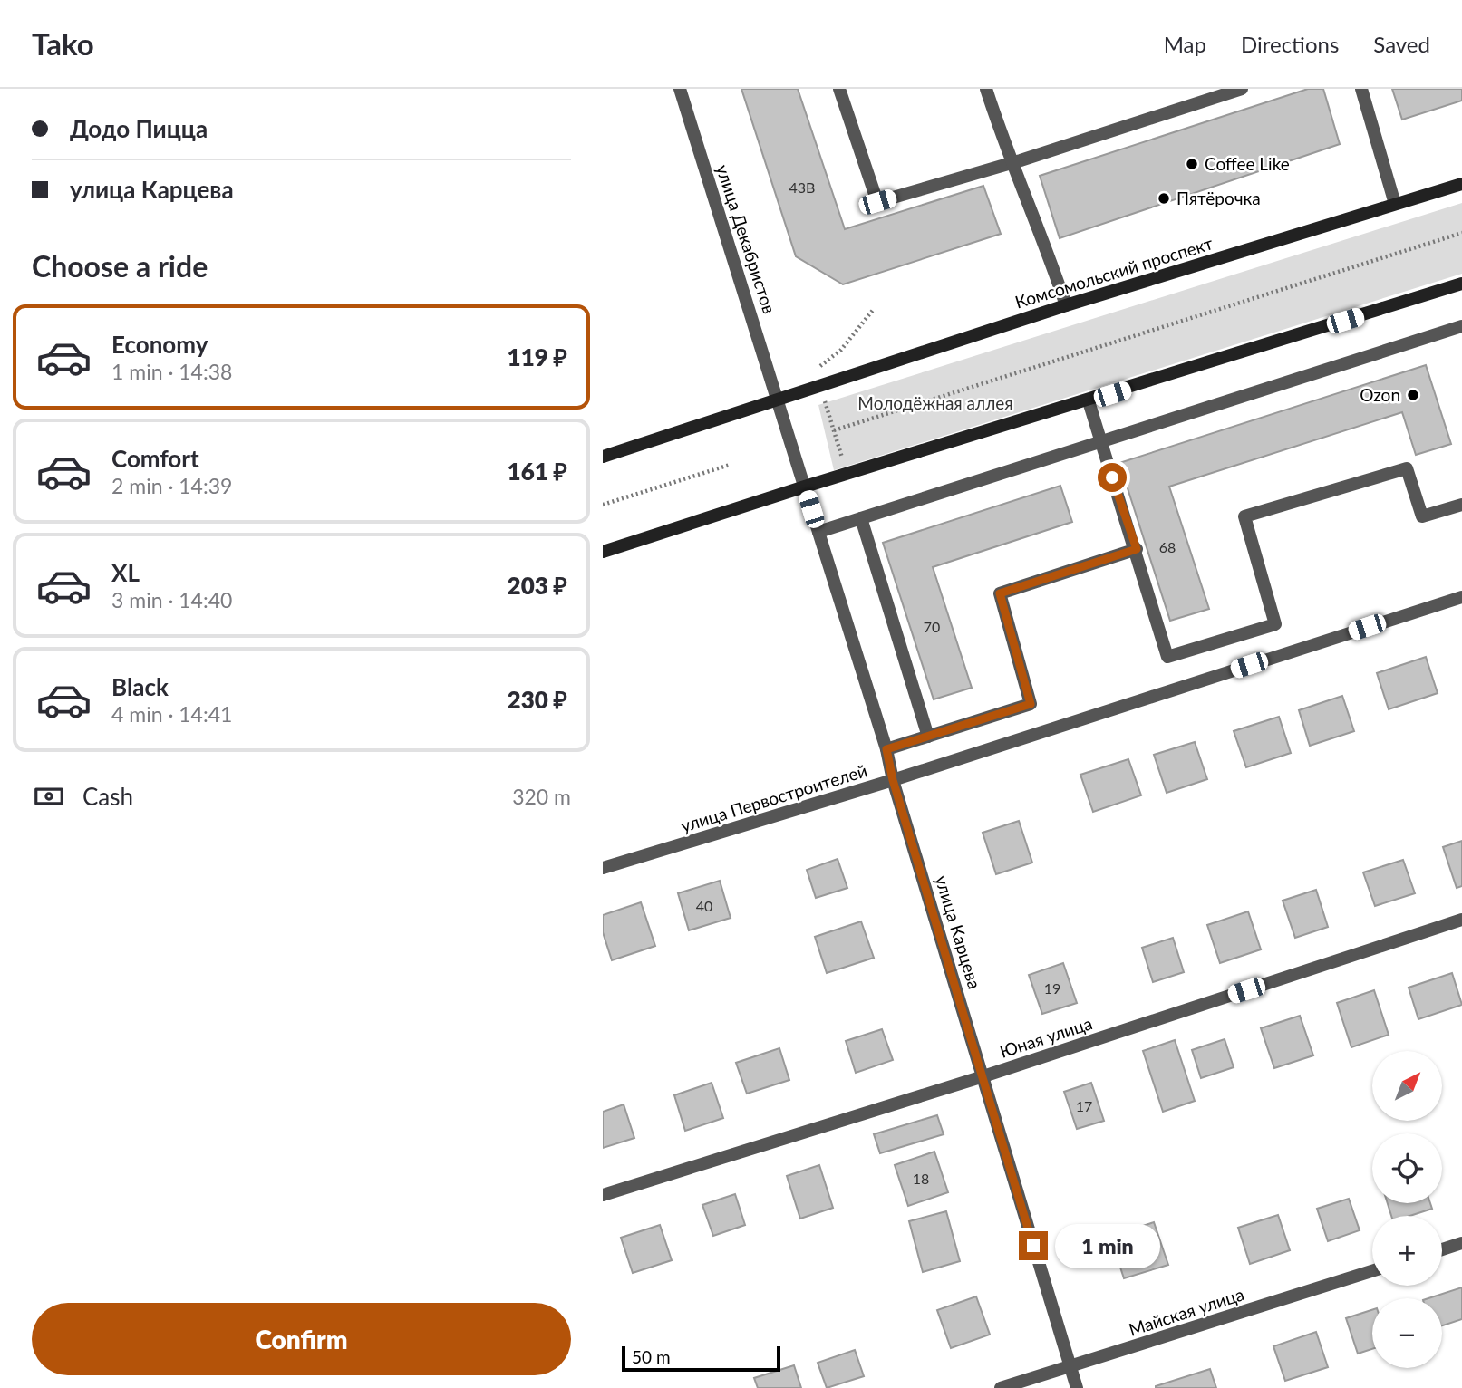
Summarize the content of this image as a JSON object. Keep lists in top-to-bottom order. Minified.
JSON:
{"streets":{"main road":["Комсомольский проспект"],"street":["улица Декабристов","улица Первостроителей","улица Карцева","Юная улица","Майская улица"]},"crossings":[["улица Декабристов","Комсомольский проспект"],["улица Первостроителей","улица Карцева"],["улица Карцева","Юная улица"],["улица Карцева","Майская улица"]],"parks":["Молодёжная аллея"],"places":["Coffee Like","Пятёрочка","Ozon"],"house_numbers":["43В","68","70","40","19","17","18"],"scale_bar":"50 m","north":"top right","page":{"header":"Tako","nav":["Map","Directions","Saved"],"banner":["Додо Пицца","улица Карцева"],"heading":"Choose a ride","list":[{"name":"Economy","note":"1 min · 14:38","value":"119 ₽"},{"name":"Comfort","note":"2 min · 14:39","value":"161 ₽"},{"name":"XL","note":"3 min · 14:40","value":"203 ₽"},{"name":"Black","note":"4 min · 14:41","value":"230 ₽"}],"pay":["Cash","320 m"],"map_buttons":["+","−"],"bubble":"1 min","buttons":"Confirm","scale":"50 m"}}
